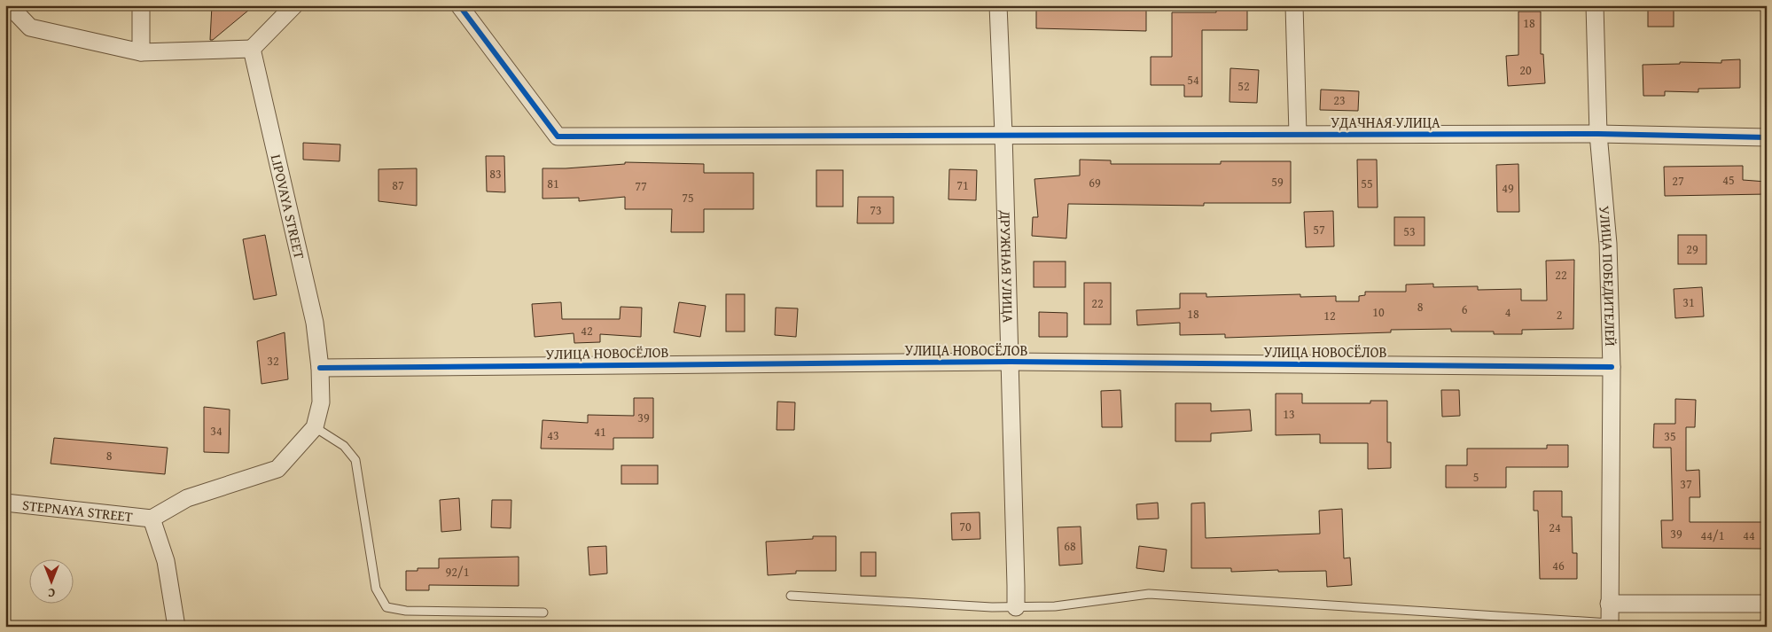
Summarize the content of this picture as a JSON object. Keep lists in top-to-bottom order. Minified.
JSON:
{"streets":{"street":["УДАЧНАЯ УЛИЦА","LIPOVAYA STREET","ДРУЖНАЯ УЛИЦА","УЛИЦА ПОБЕДИТЕЛЕЙ","УЛИЦА НОВОСЁЛОВ","STEPNAYA STREET"]},"crossings":[["УДАЧНАЯ УЛИЦА","ДРУЖНАЯ УЛИЦА"],["УДАЧНАЯ УЛИЦА","УЛИЦА ПОБЕДИТЕЛЕЙ"],["LIPOVAYA STREET","УЛИЦА НОВОСЁЛОВ"],["LIPOVAYA STREET","STEPNAYA STREET"],["ДРУЖНАЯ УЛИЦА","УЛИЦА НОВОСЁЛОВ"],["УЛИЦА ПОБЕДИТЕЛЕЙ","УЛИЦА НОВОСЁЛОВ"]],"house_numbers":["18","20","54","52","23","83","45","27","59","69","81","55","87","71","77","49","75","73","57","53","29","22","31","22","8","6","10","4","18","2","12","42","32","13","39","34","41","43","35","8","5","37","70","24","39","44/1","44","68","46","92/1"],"north":"bottom"}
